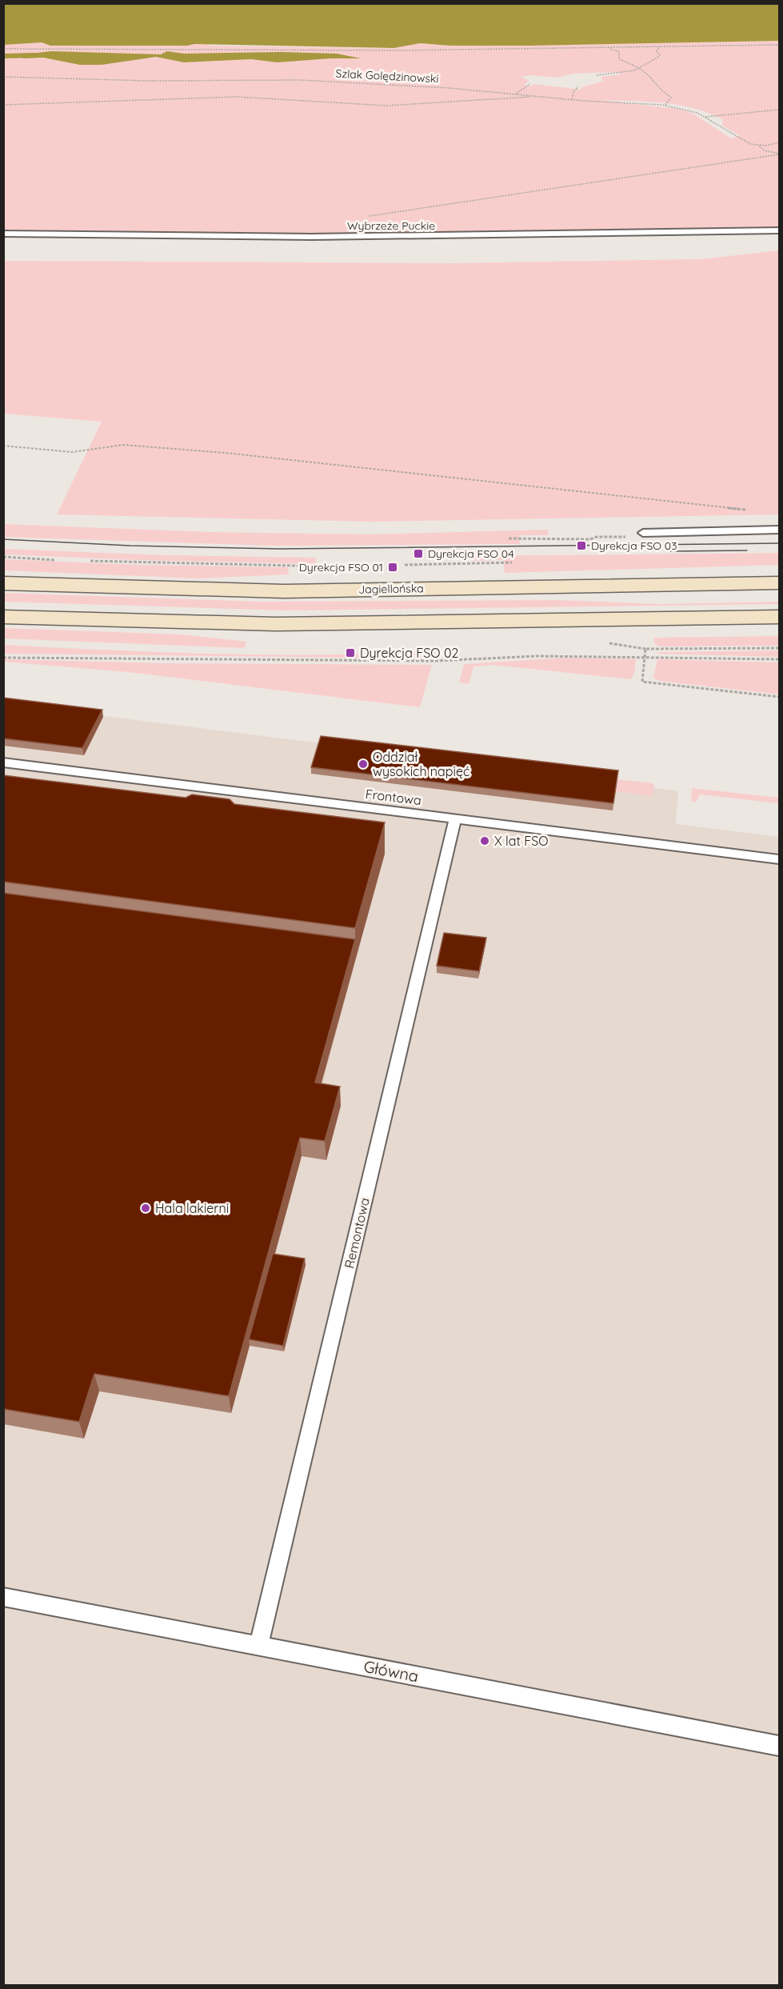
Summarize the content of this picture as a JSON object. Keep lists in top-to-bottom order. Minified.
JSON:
{"streets":{"main road":["Jagiellońska"],"lane":["Wybrzeże Puckie","Frontowa","Remontowa","Główna"],"path":["Szlak Golędzinowski"]},"crossings":[["Frontowa","Remontowa"],["Remontowa","Główna"]],"places":{"transit":["Dyrekcja FSO 03","Dyrekcja FSO 04","Dyrekcja FSO 01","Dyrekcja FSO 02"],"other":["Oddział wysokich napięć","X lat FSO","Hala lakierni"]}}
